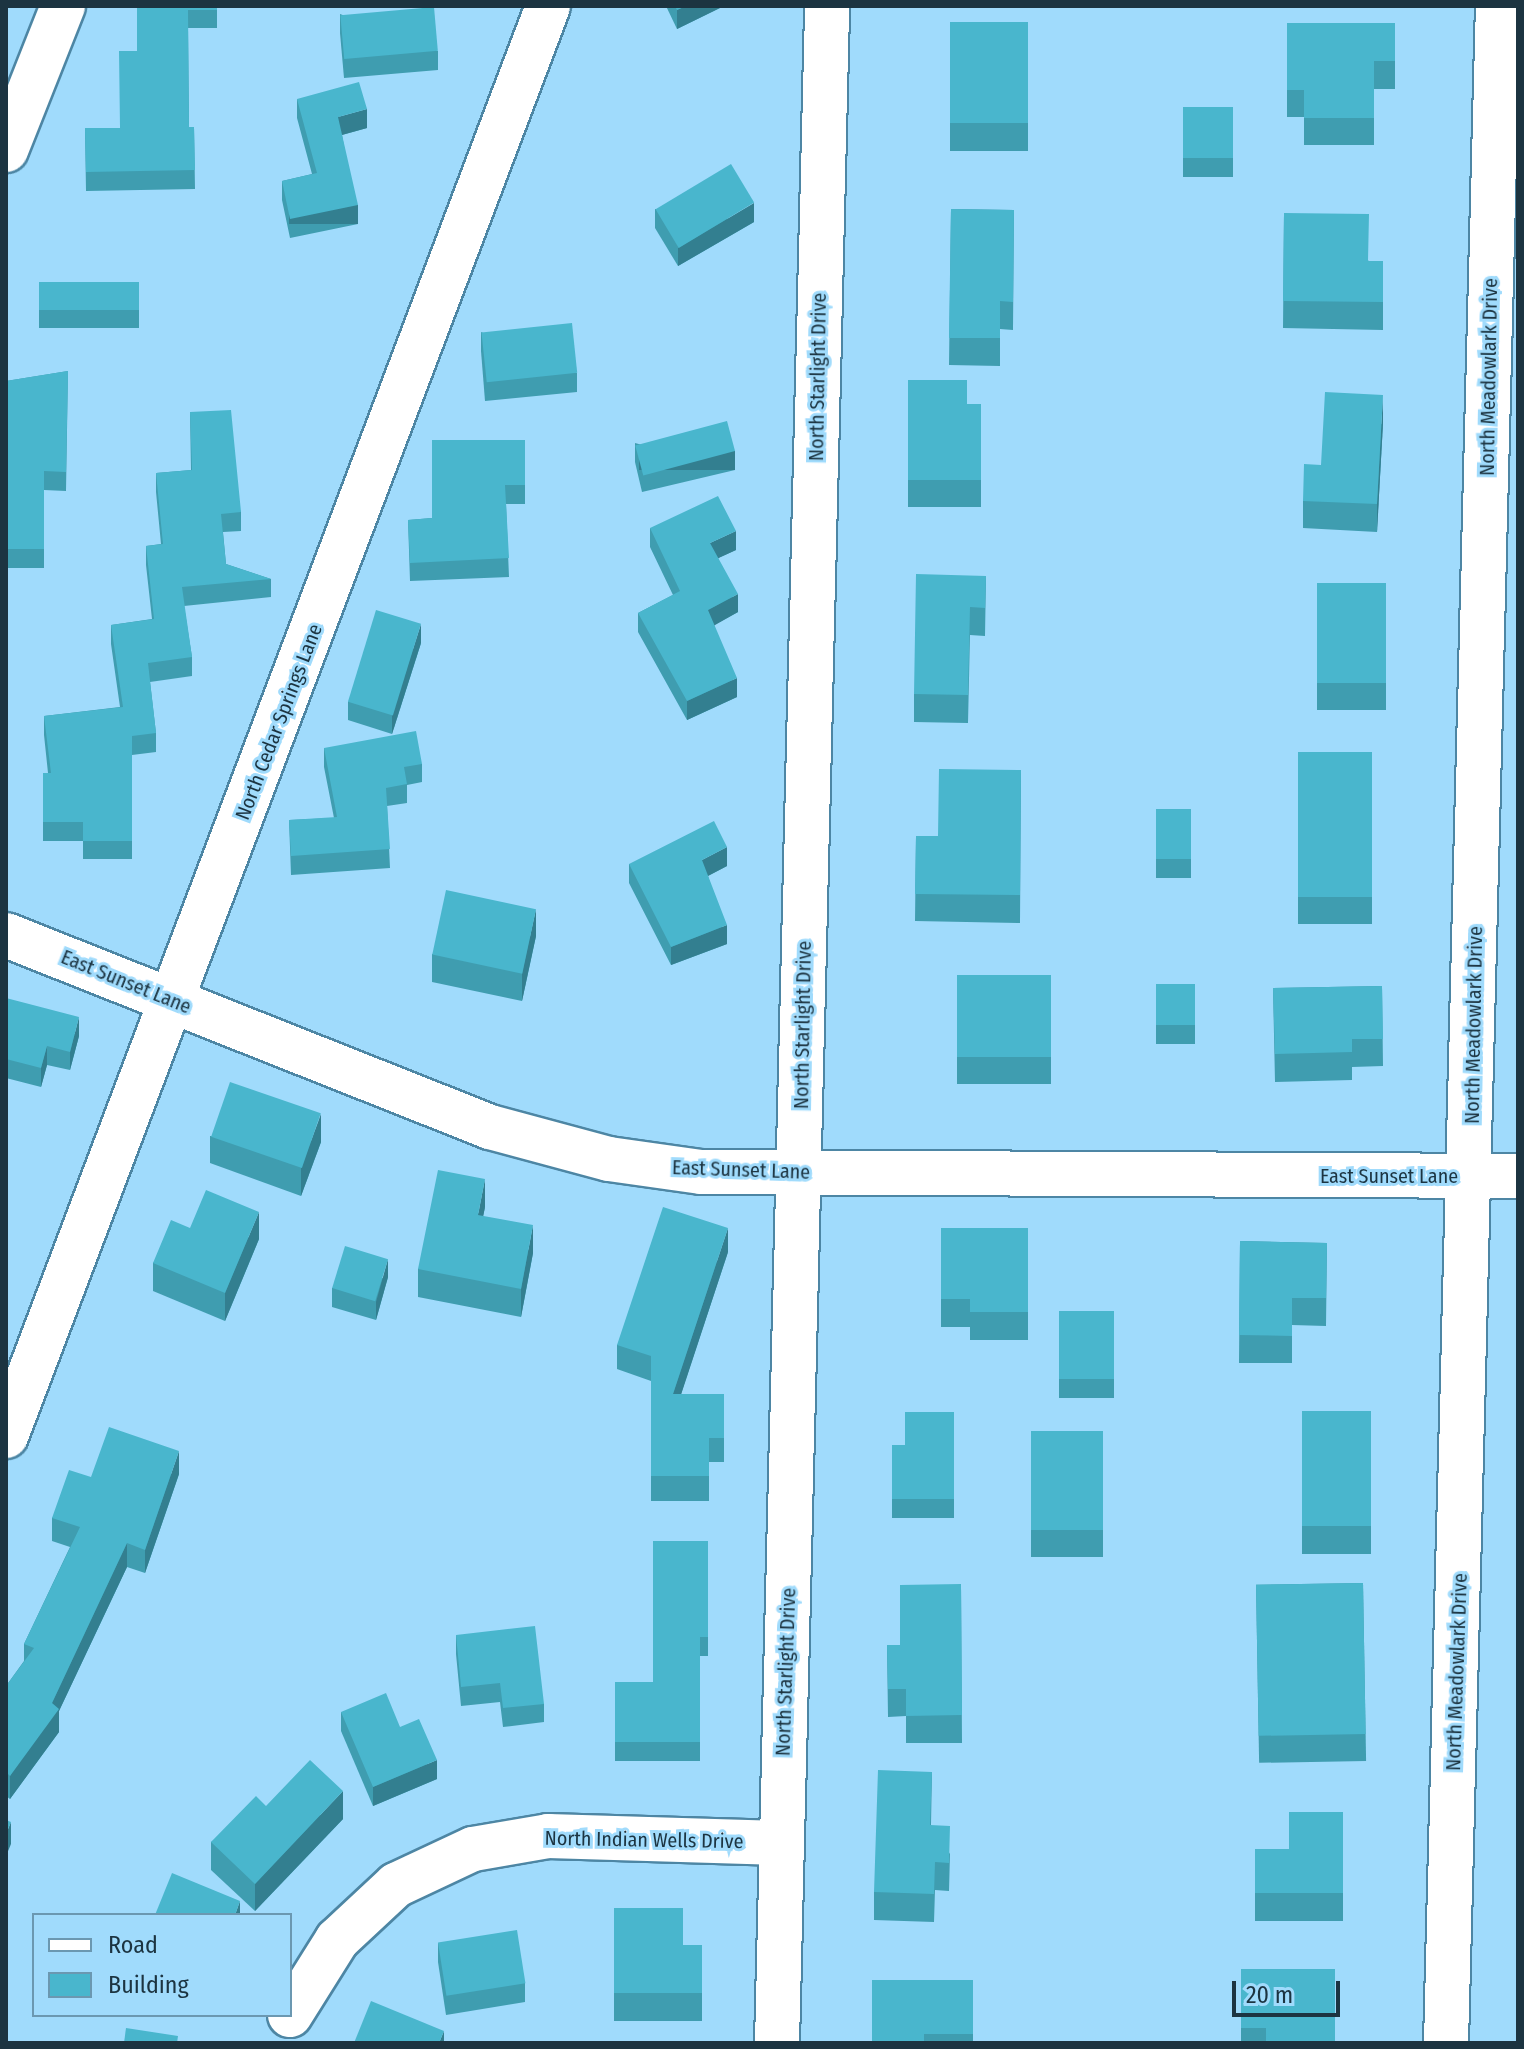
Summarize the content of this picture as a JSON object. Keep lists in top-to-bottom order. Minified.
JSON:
{"streets":{"street":["North Starlight Drive","North Meadowlark Drive","North Cedar Springs Lane","East Sunset Lane","North Indian Wells Drive"]},"crossings":[["North Starlight Drive","East Sunset Lane"],["North Starlight Drive","North Indian Wells Drive"],["North Meadowlark Drive","East Sunset Lane"],["North Cedar Springs Lane","East Sunset Lane"]],"legend":["Road","Building"],"scale_bar":"20 m"}
